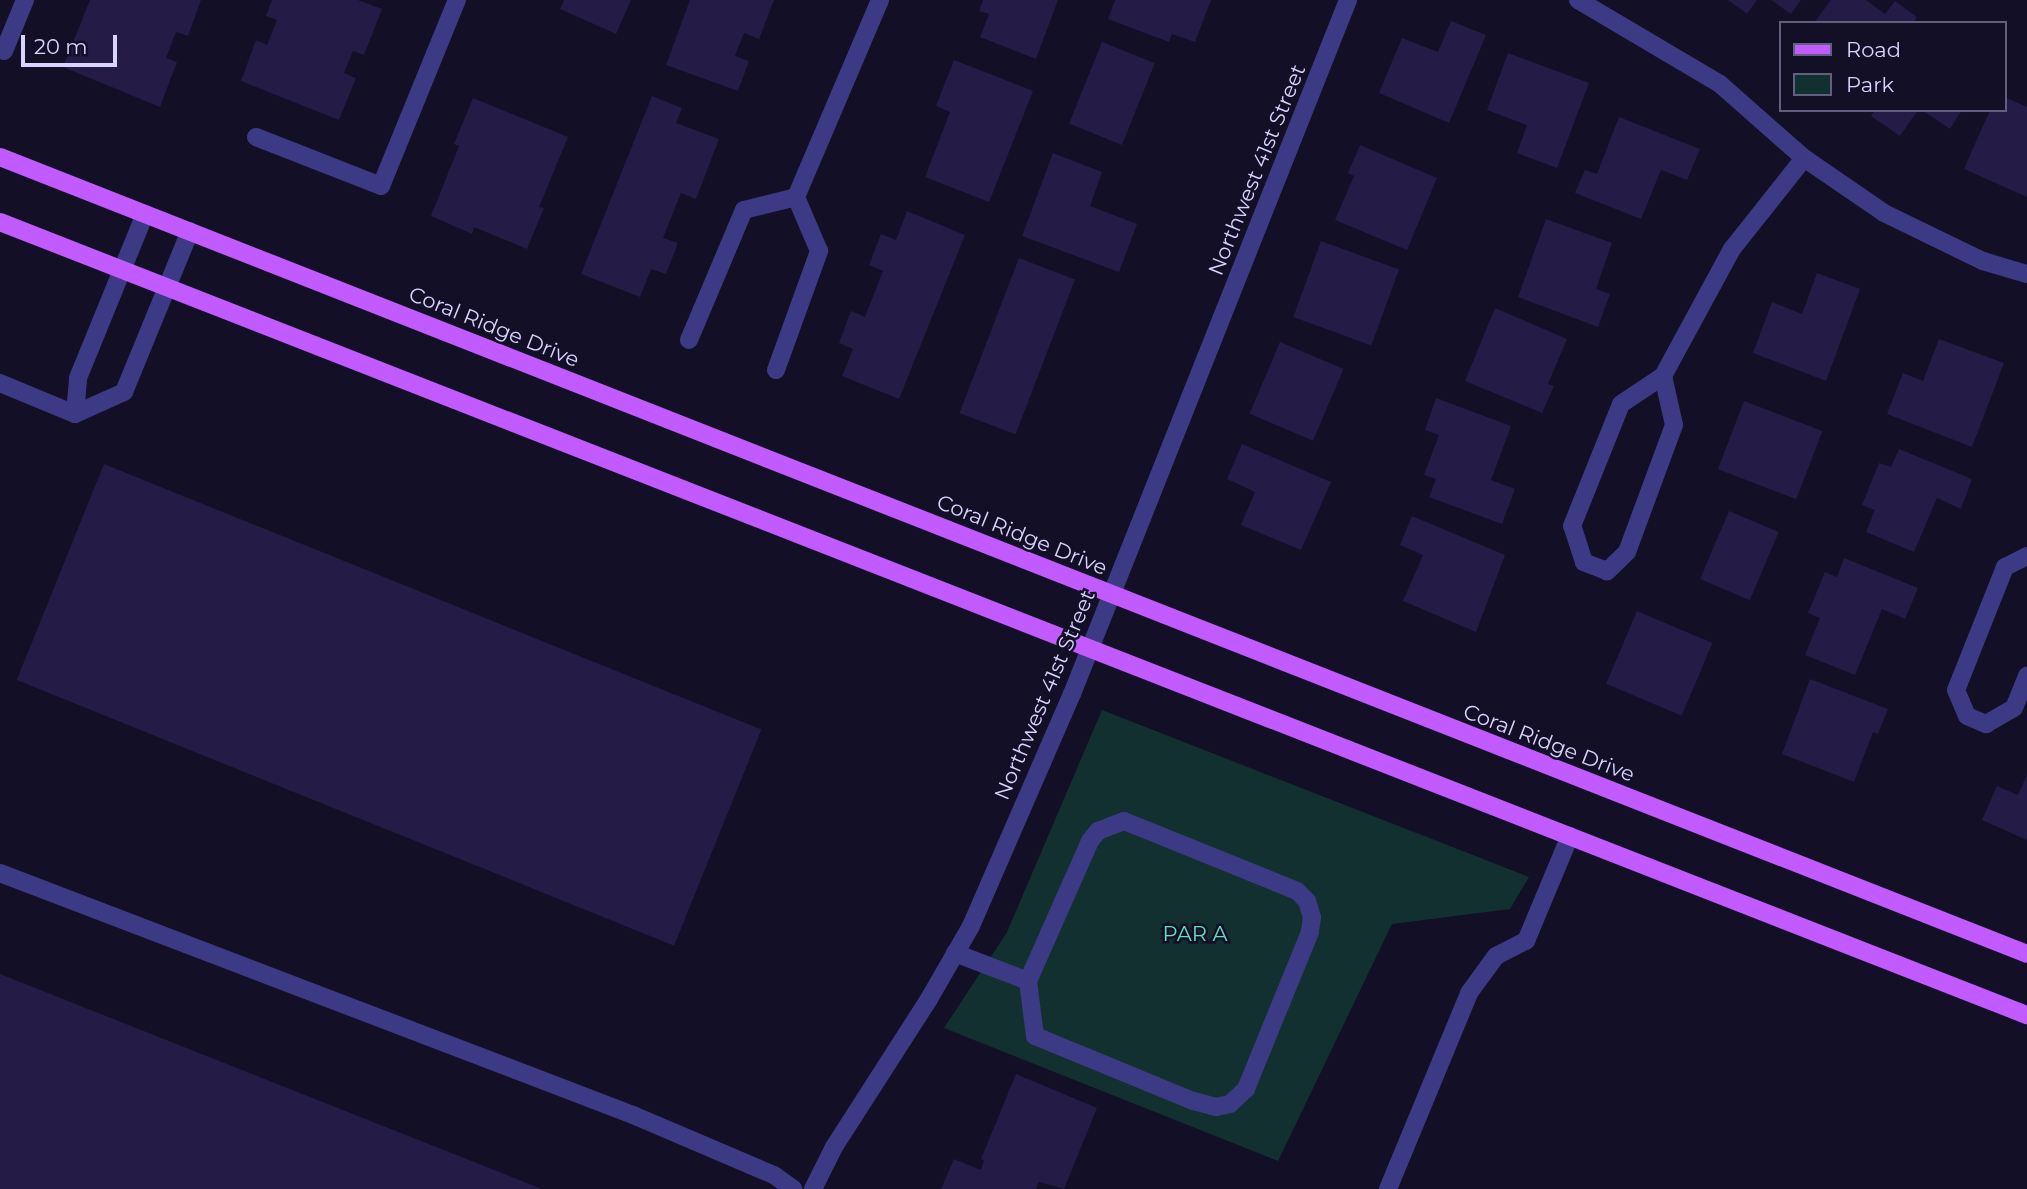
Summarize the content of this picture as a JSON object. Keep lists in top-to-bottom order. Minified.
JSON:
{"streets":{"main road":["Coral Ridge Drive"],"street":["Northwest 41st Street"]},"crossings":[["Northwest 41st Street","Coral Ridge Drive"]],"parks":["PAR A"],"legend":["Road","Park"],"scale_bar":"20 m"}
